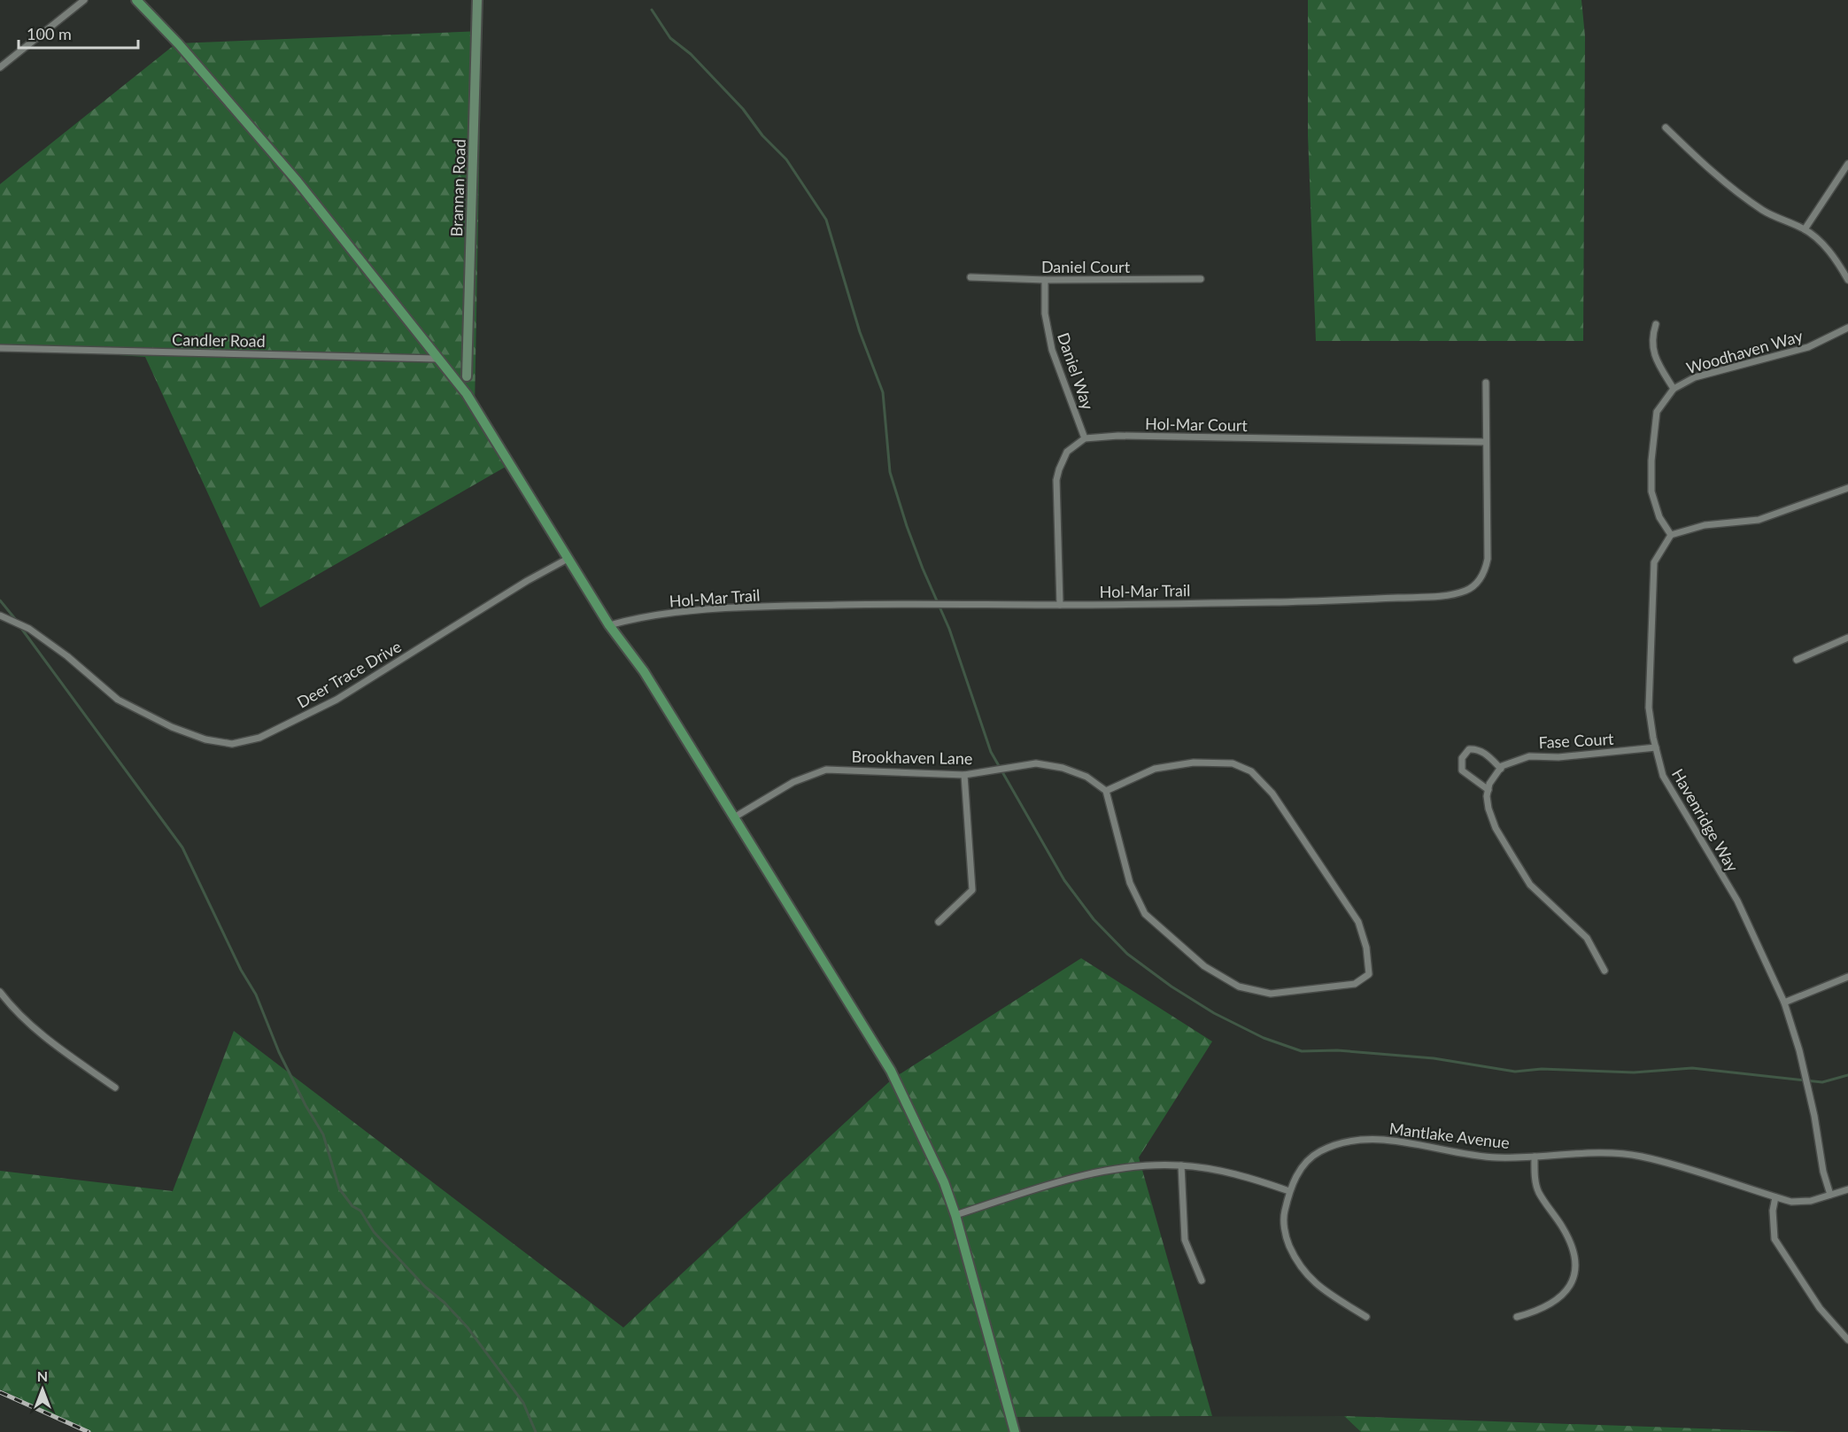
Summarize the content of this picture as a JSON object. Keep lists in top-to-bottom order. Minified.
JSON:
{"streets":{"street":["Brannan Road","Daniel Court","Candler Road","Woodhaven Way","Daniel Way","Hol-Mar Court","Hol-Mar Trail","Deer Trace Drive","Fase Court","Brookhaven Lane","Havenridge Way","Mantlake Avenue"]},"crossings":[["Daniel Court","Daniel Way"],["Woodhaven Way","Havenridge Way"],["Daniel Way","Hol-Mar Court"],["Hol-Mar Court","Hol-Mar Trail"],["Fase Court","Havenridge Way"],["Havenridge Way","Mantlake Avenue"]],"scale_bar":"100 m","north":"top"}
